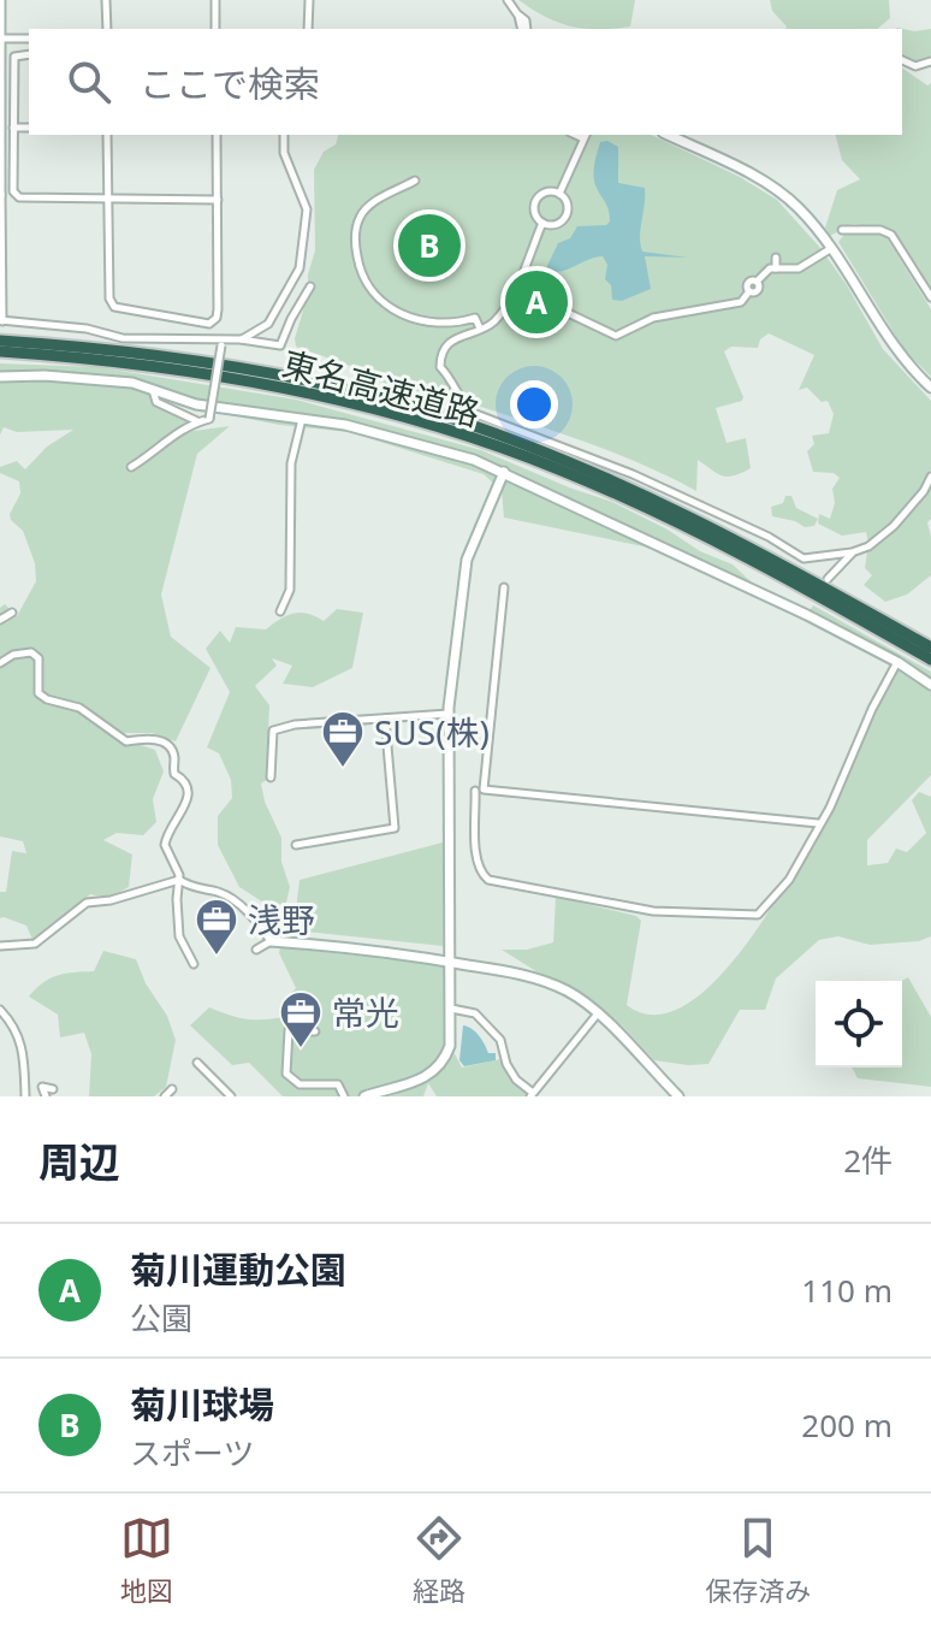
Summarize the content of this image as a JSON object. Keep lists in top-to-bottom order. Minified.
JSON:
{"streets":{"highway":["東名高速道路"]},"places":{"office":["SUS(株)","浅野","常光"]},"page":{"search":"ここで検索","pins":["B","A"],"heading":["周辺","2件"],"list":[{"mark":"A","name":"菊川運動公園","note":"公園","value":"110 m"},{"mark":"B","name":"菊川球場","note":"スポーツ","value":"200 m"}],"nav":["地図","経路","保存済み"]}}
